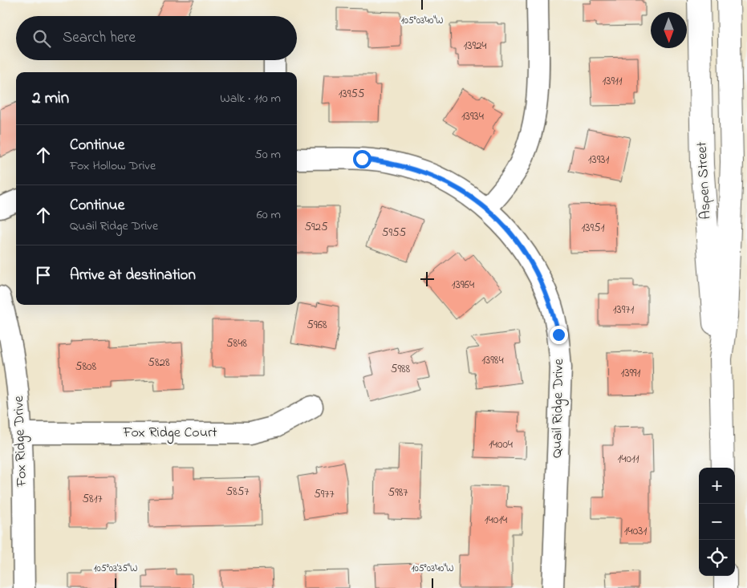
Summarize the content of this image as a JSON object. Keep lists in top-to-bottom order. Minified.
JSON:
{"streets":{"street":["Aspen Street","Quail Ridge Drive","Fox Ridge Court","Fox Ridge Drive"]},"crossings":[["Fox Ridge Court","Fox Ridge Drive"]],"house_numbers":["13924","13911","13955","13934","13931","5925","13951","5955","13964","13971","5968","5848","13984","5828","5808","5988","13991","14004","14011","5857","5987","5977","5817","14014","14031"],"north":"bottom","page":{"search":"Search here","heading":["2 min","Walk · 110 m"],"list":[["Continue","Fox Hollow Drive","50 m"],["Continue","Quail Ridge Drive","60 m"],"Arrive at destination"],"map_buttons":["+","−"]},"coordinates":["105°03'40\"W","105°03'35\"W"]}
